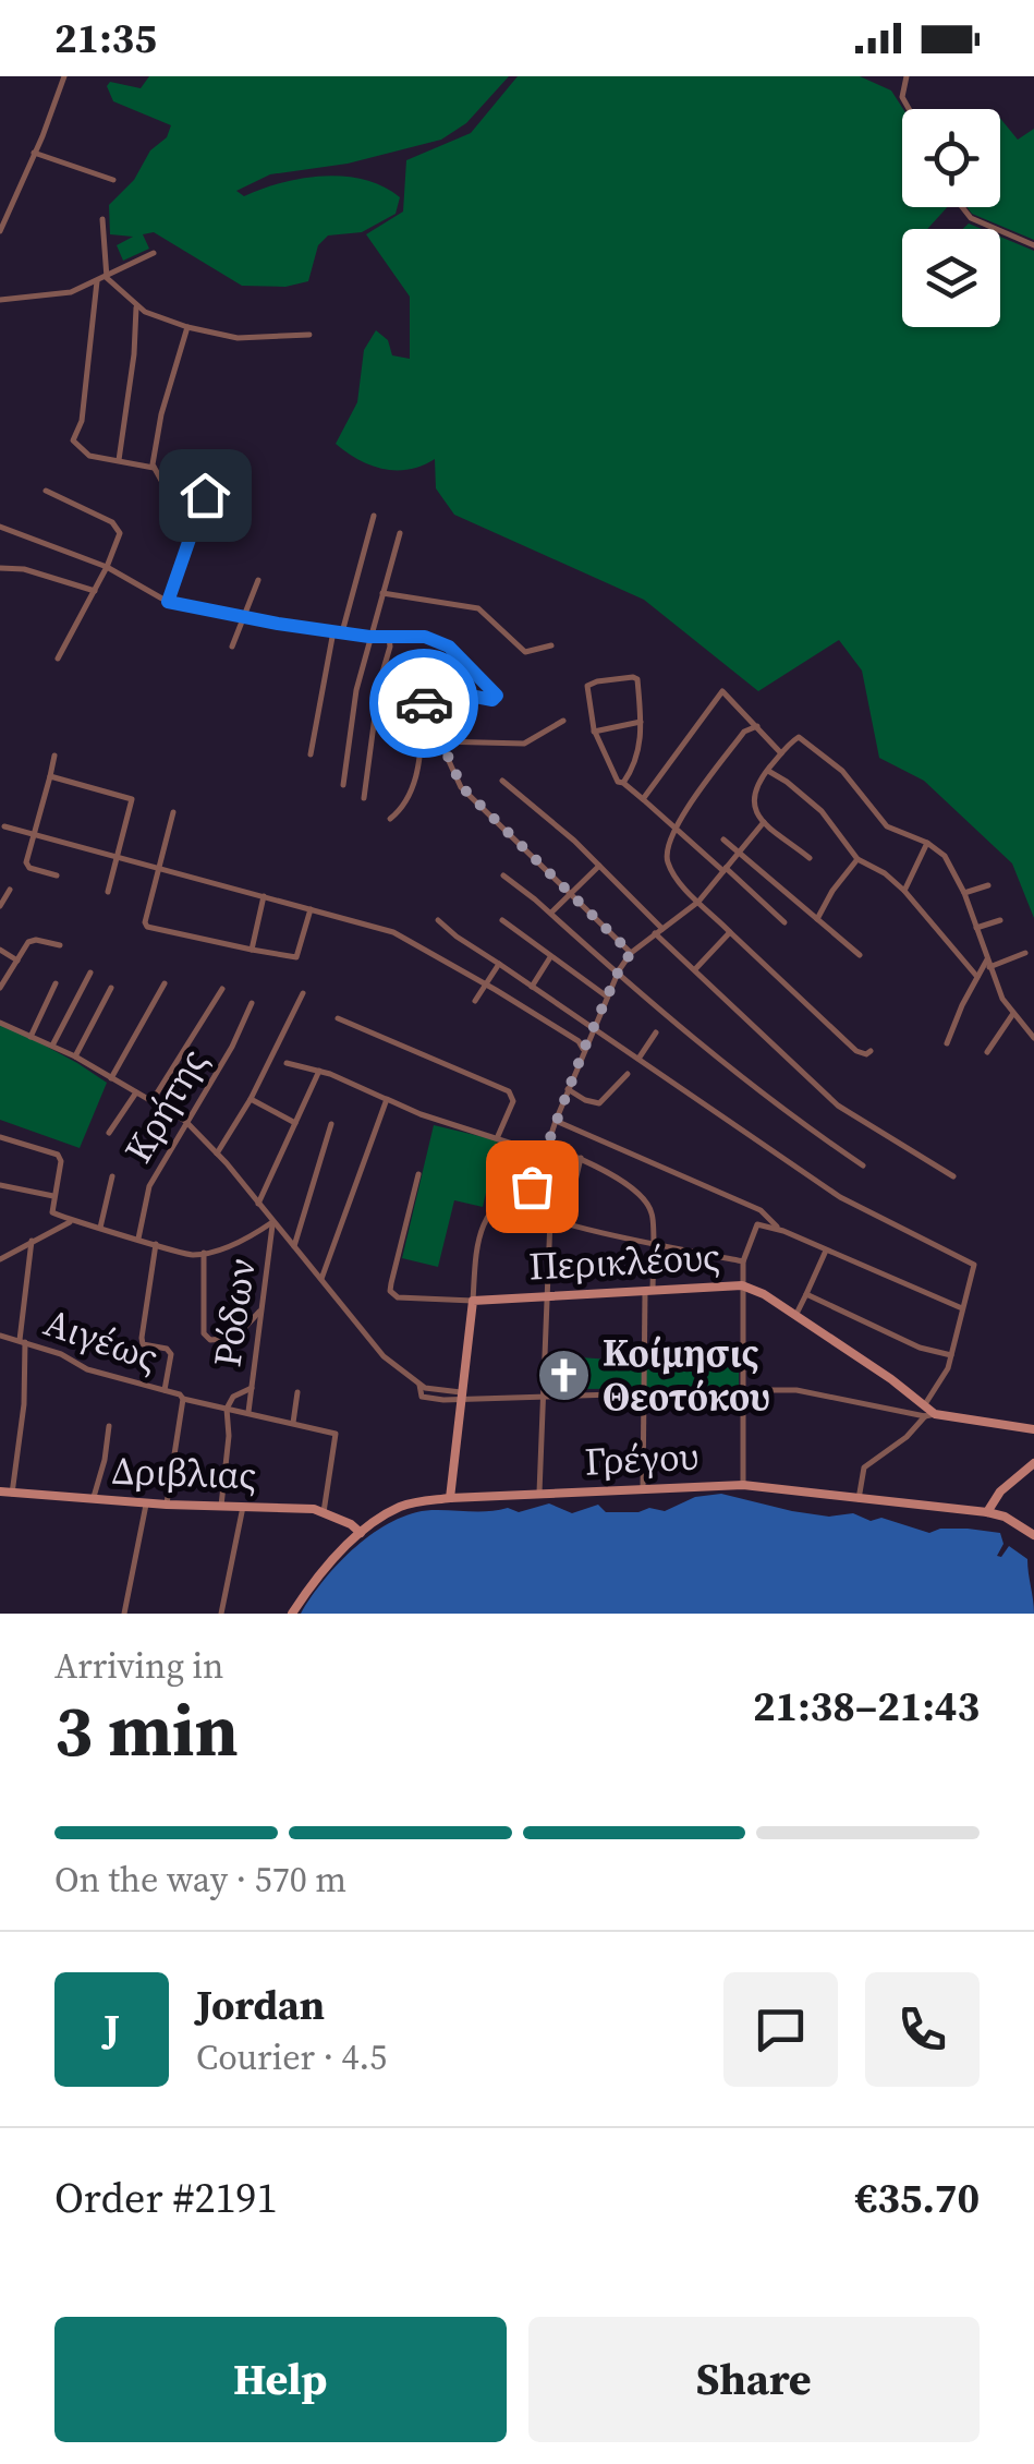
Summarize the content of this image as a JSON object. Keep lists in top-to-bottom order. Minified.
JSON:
{"streets":{"main road":["Περικλέους","Γρέγου","Δριβλιας"],"street":["Κρήτης","Ρόδων","Αιγέως"]},"crossings":[["Ρόδων","Αιγέως"],["Αιγέως","Δριβλιας"],["Γρέγου","Δριβλιας"]],"places":{"church":["Κοίμησις Θεοτόκου"]},"page":{"status":"21:35","heading":["3 min","Arriving in","21:38–21:43"],"panel":["Jordan","Courier · 4.5","Order #2191","€35.70"],"bar":"On the way · 570 m","round":"J","buttons":["Help","Share"]}}
